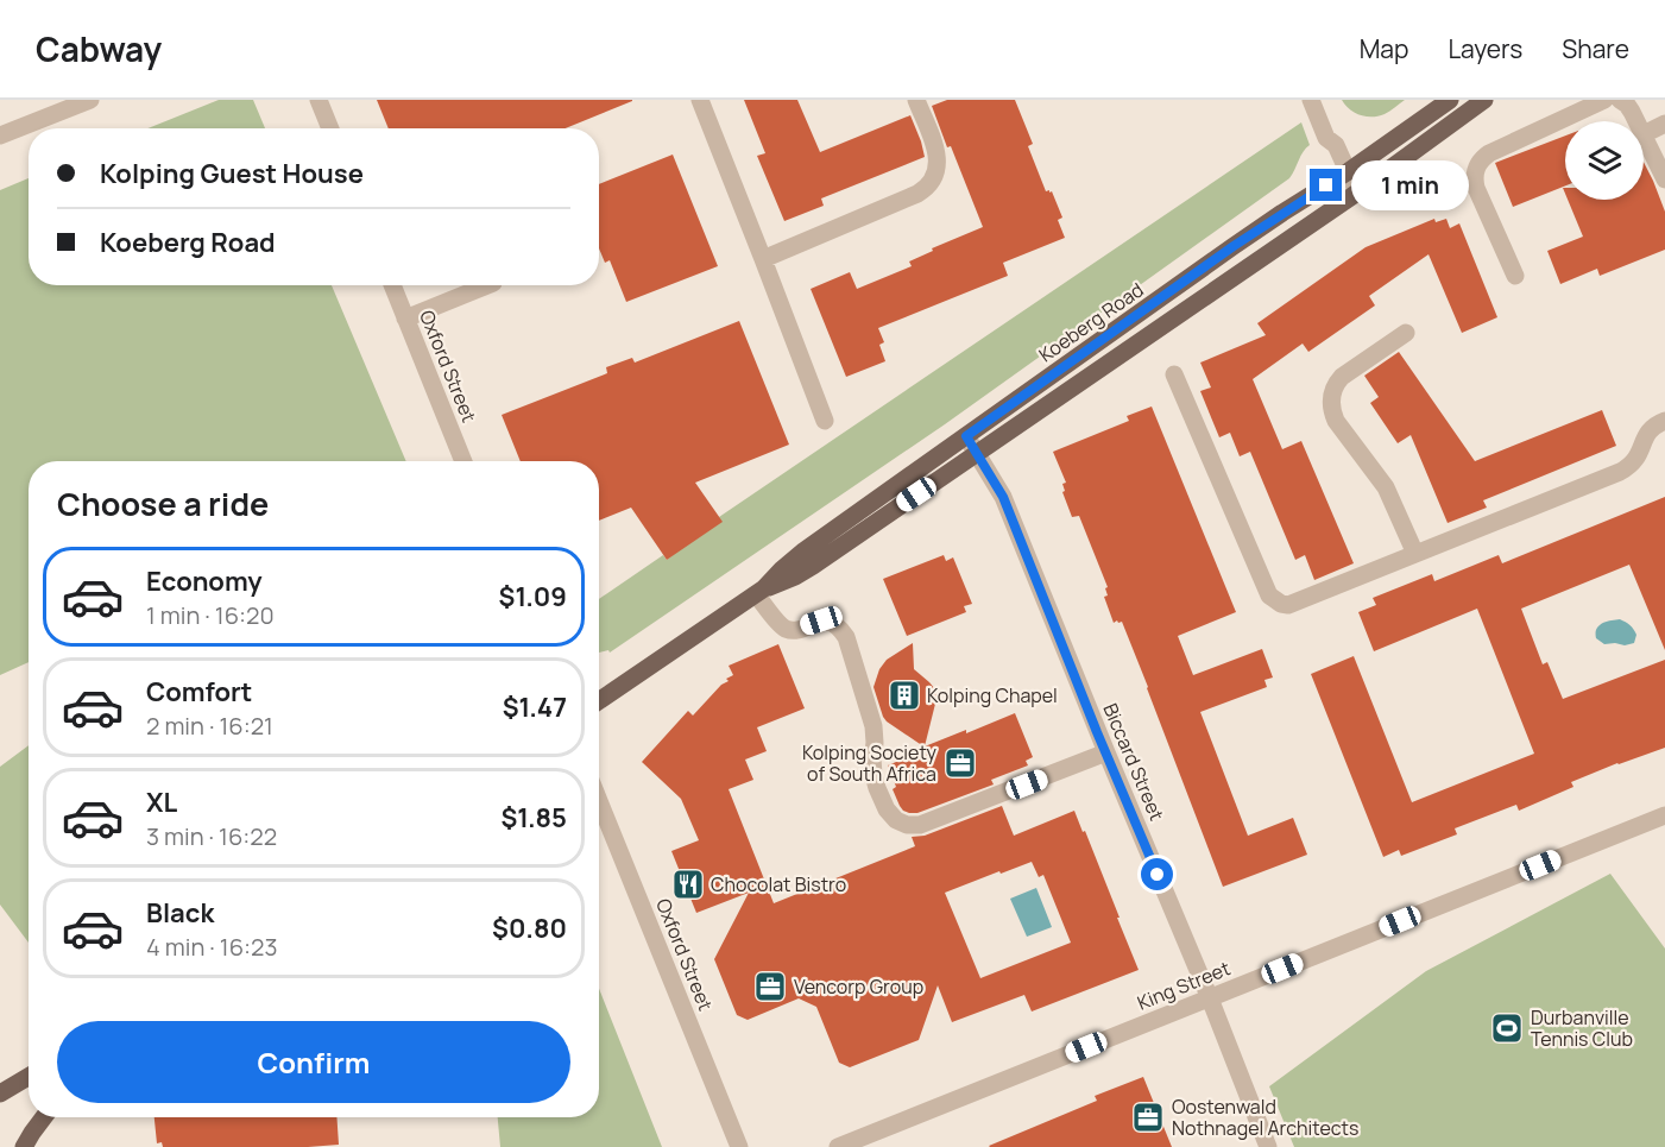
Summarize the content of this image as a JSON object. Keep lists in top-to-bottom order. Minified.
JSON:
{"streets":{"main road":["Koeberg Road"],"street":["Oxford Street","Biccard Street","King Street"]},"crossings":[["Koeberg Road","Biccard Street"],["Biccard Street","King Street"]],"places":{"building":["Kolping Chapel"],"office":["Kolping Society of South Africa","Vencorp Group","Oostenwald Nothnagel Architects"],"restaurant":["Chocolat Bistro"],"sports":["Durbanville Tennis Club"]},"page":{"header":"Cabway","nav":["Map","Layers","Share"],"banner":["Kolping Guest House","Koeberg Road"],"bubble":"1 min","heading":"Choose a ride","list":[{"name":"Economy","note":"1 min · 16:20","value":"$1.09"},{"name":"Comfort","note":"2 min · 16:21","value":"$1.47"},{"name":"XL","note":"3 min · 16:22","value":"$1.85"},{"name":"Black","note":"4 min · 16:23","value":"$0.80"}],"buttons":"Confirm"}}
